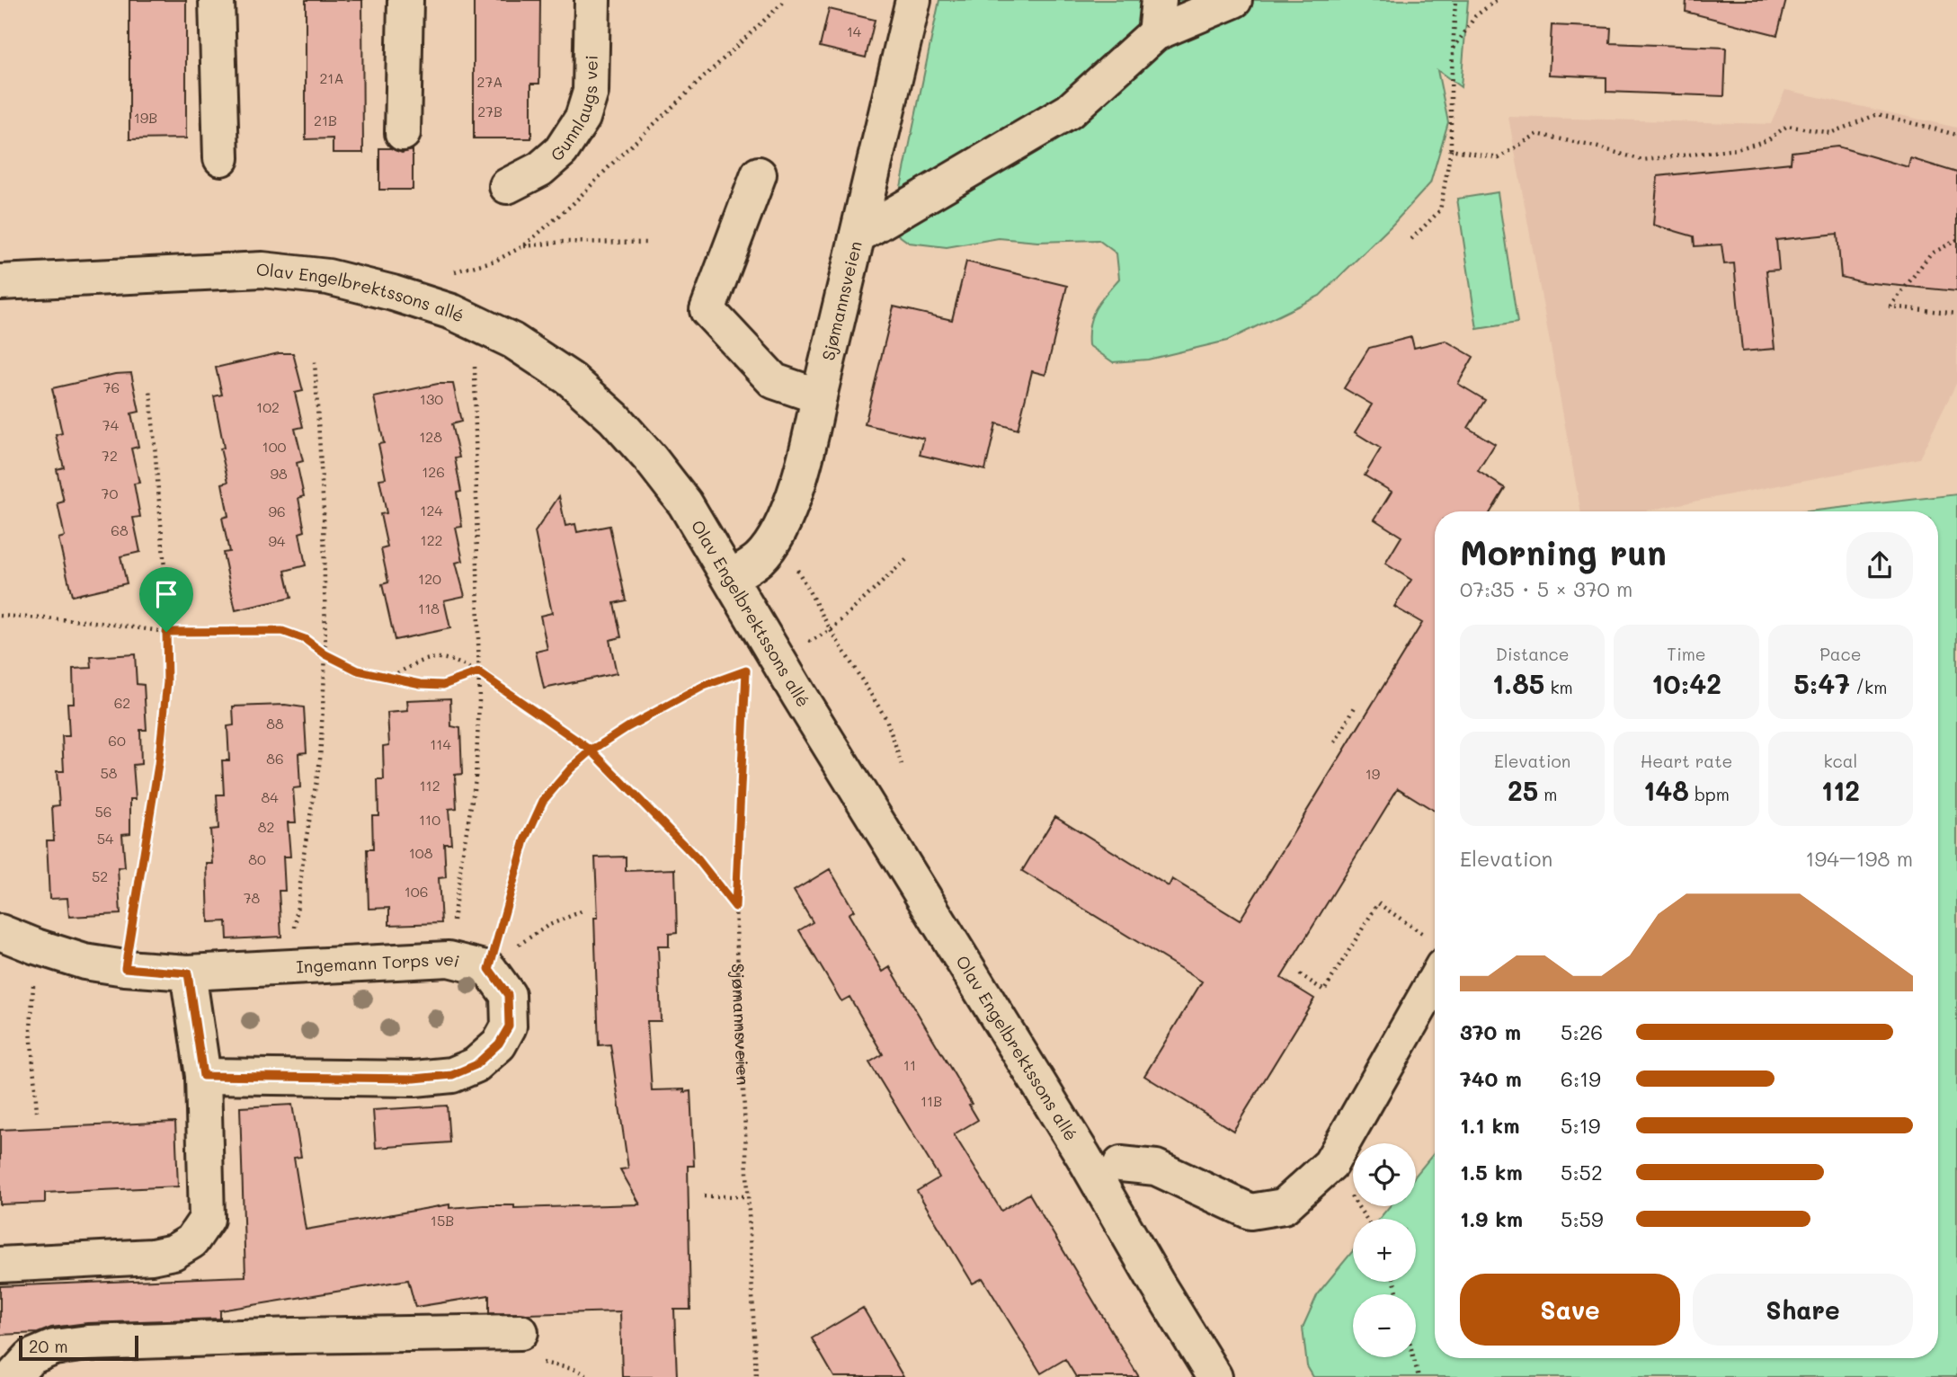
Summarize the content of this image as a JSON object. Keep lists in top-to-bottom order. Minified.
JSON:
{"streets":{"street":["Gunnlaugs vei","Olav Engelbrektssons allé","Sjømannsveien","Ingemann Torps vei"]},"crossings":[["Olav Engelbrektssons allé","Sjømannsveien"]],"house_numbers":["14","21A","27A","27B","19B","21B","76","130","102","74","128","100","72","126","98","70","124","96","68","122","94","120","118","62","88","60","114","86","58","19","112","84","56","110","82","54","108","80","52","106","78","11","11B","15B"],"scale_bar":"20 m","page":{"heading":["Morning run","07:35 · 5 × 370 m"],"stats":[["Distance","1.85 km"],["Time","10:42"],["Pace","5:47 /km"],["Elevation","25 m"],["Heart rate","148 bpm"],["kcal","112"]],"chart":["Elevation","194–198 m"],"list":[{"name":"370 m","note":"5:26"},{"name":"740 m","note":"6:19"},{"name":"1.1 km","note":"5:19"},{"name":"1.5 km","note":"5:52"},{"name":"1.9 km","note":"5:59"}],"map_buttons":["+","−"],"buttons":["Save","Share"],"scale":"20 m"}}
